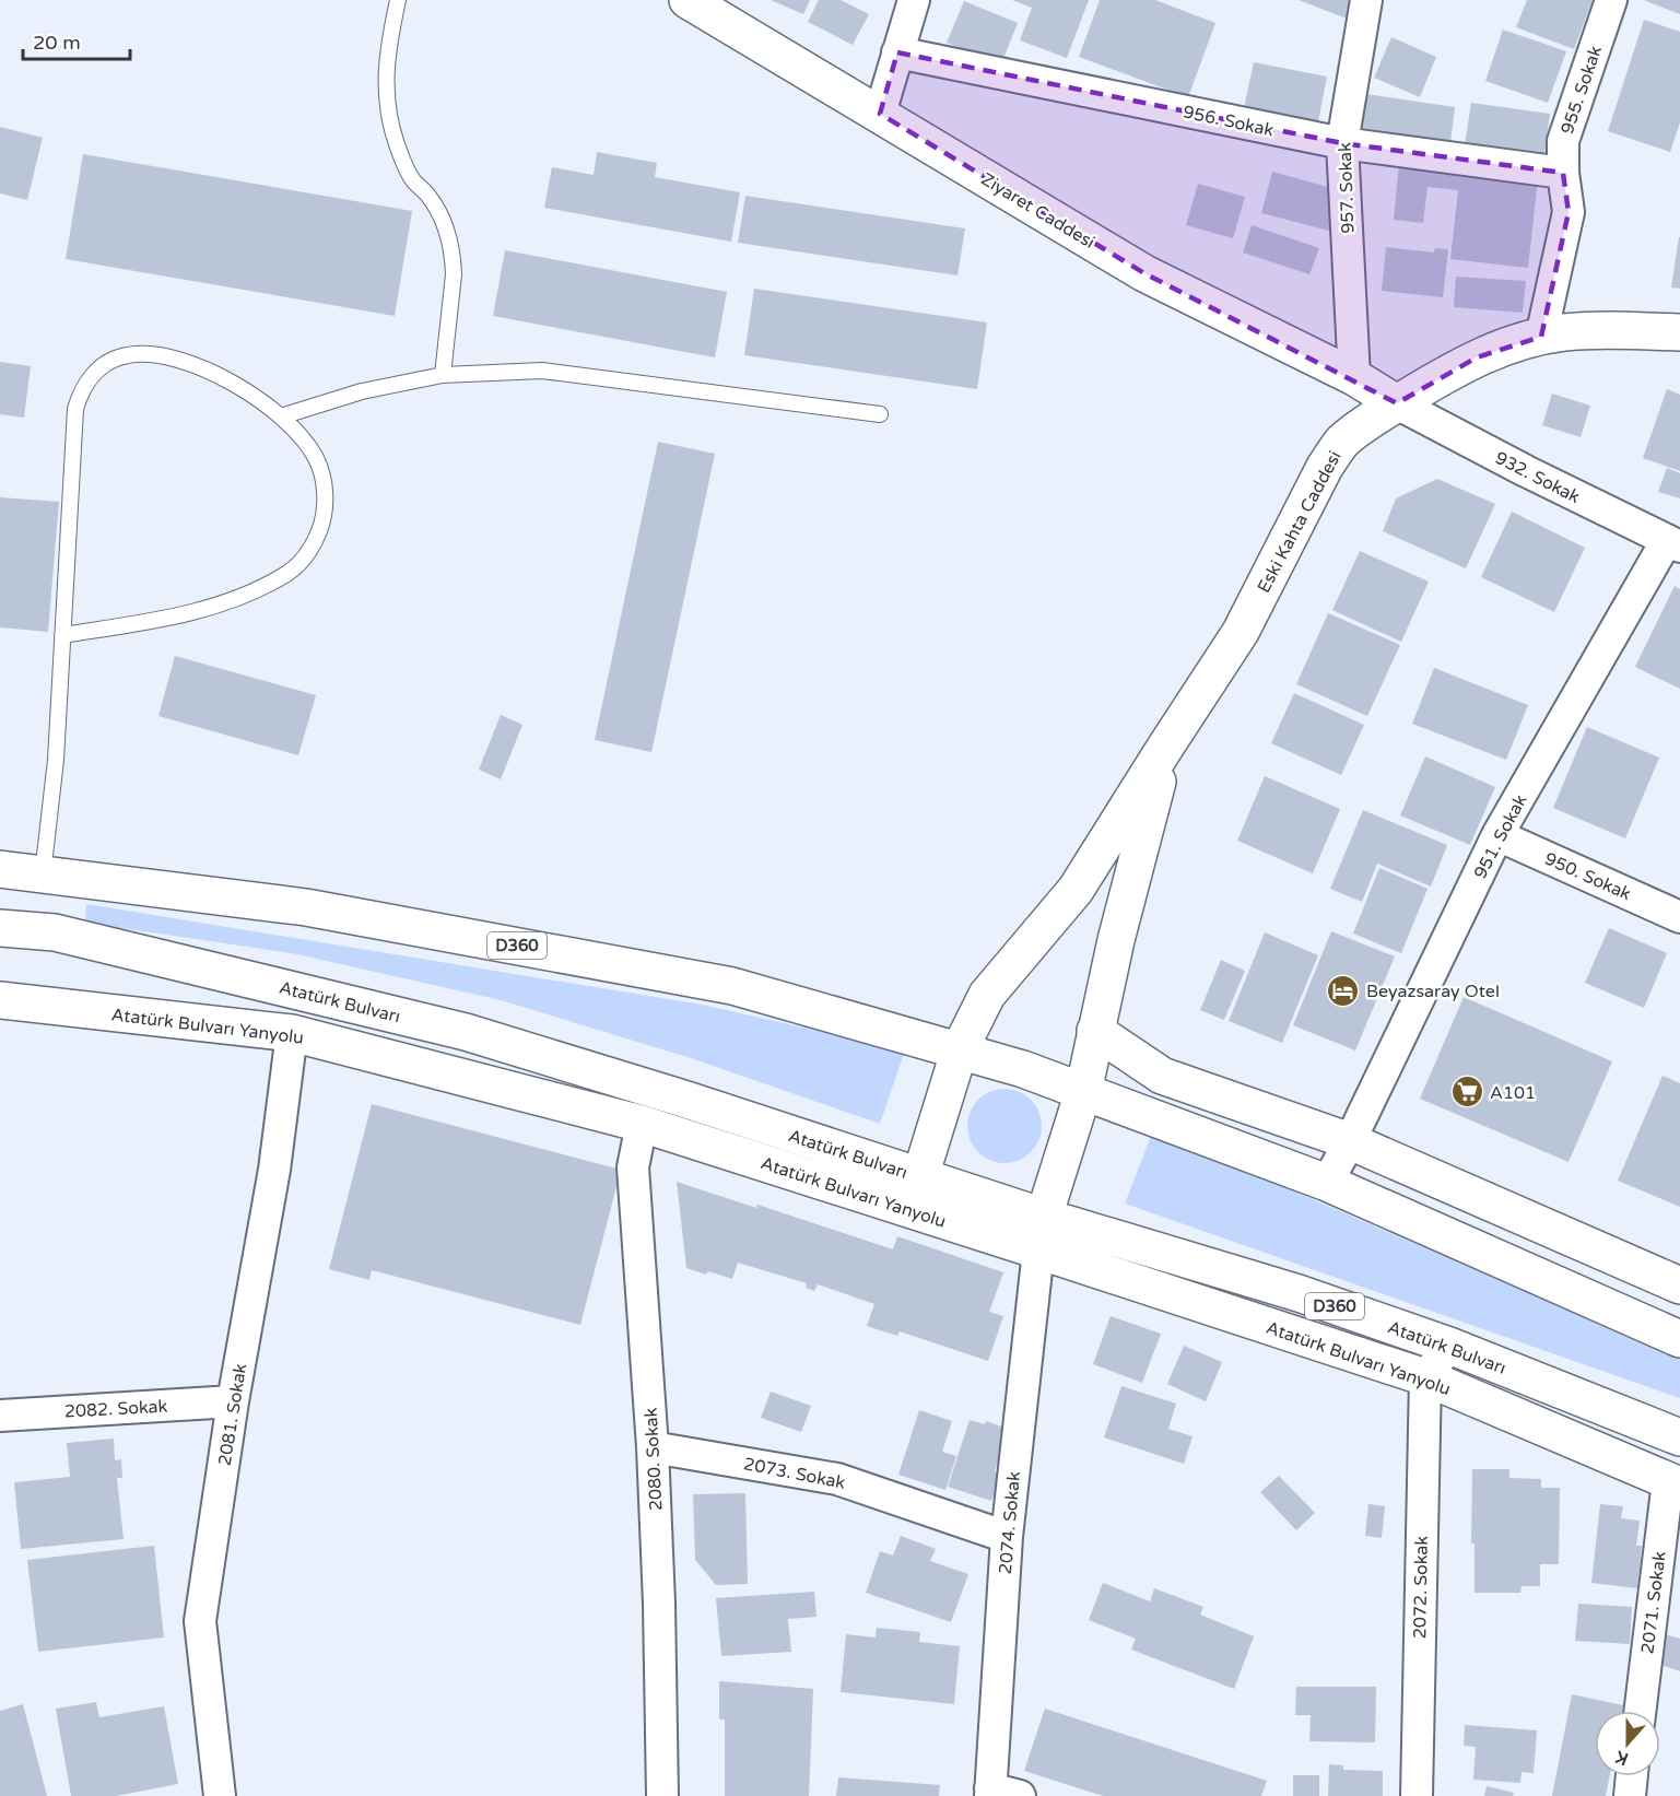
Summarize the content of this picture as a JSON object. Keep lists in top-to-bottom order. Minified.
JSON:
{"streets":{"main road":["Ziyaret Caddesi","Eski Kahta Caddesi","D360","Atatürk Bulvarı","Atatürk Bulvarı Yanyolu"],"street":["955. Sokak","956. Sokak","957. Sokak","932. Sokak","951. Sokak","950. Sokak","2082. Sokak","2081. Sokak","2080. Sokak","2073. Sokak","2074. Sokak","2072. Sokak","2071. Sokak"]},"crossings":[["955. Sokak","956. Sokak"],["955. Sokak","Eski Kahta Caddesi"],["956. Sokak","957. Sokak"],["957. Sokak","Ziyaret Caddesi"],["Ziyaret Caddesi","932. Sokak"],["Ziyaret Caddesi","Eski Kahta Caddesi"],["932. Sokak","Eski Kahta Caddesi"],["932. Sokak","951. Sokak"],["Eski Kahta Caddesi","D360"],["Eski Kahta Caddesi","Atatürk Bulvarı"],["951. Sokak","950. Sokak"],["951. Sokak","D360"],["Atatürk Bulvarı","Atatürk Bulvarı Yanyolu"],["Atatürk Bulvarı","2074. Sokak"],["Atatürk Bulvarı Yanyolu","2081. Sokak"],["Atatürk Bulvarı Yanyolu","2080. Sokak"],["Atatürk Bulvarı Yanyolu","2074. Sokak"],["Atatürk Bulvarı Yanyolu","2072. Sokak"],["Atatürk Bulvarı Yanyolu","2071. Sokak"],["2082. Sokak","2081. Sokak"],["2080. Sokak","2073. Sokak"],["2073. Sokak","2074. Sokak"]],"places":{"hotel":["Beyazsaray Otel"],"supermarket":["A101"]},"scale_bar":"20 m","north":"bottom"}
